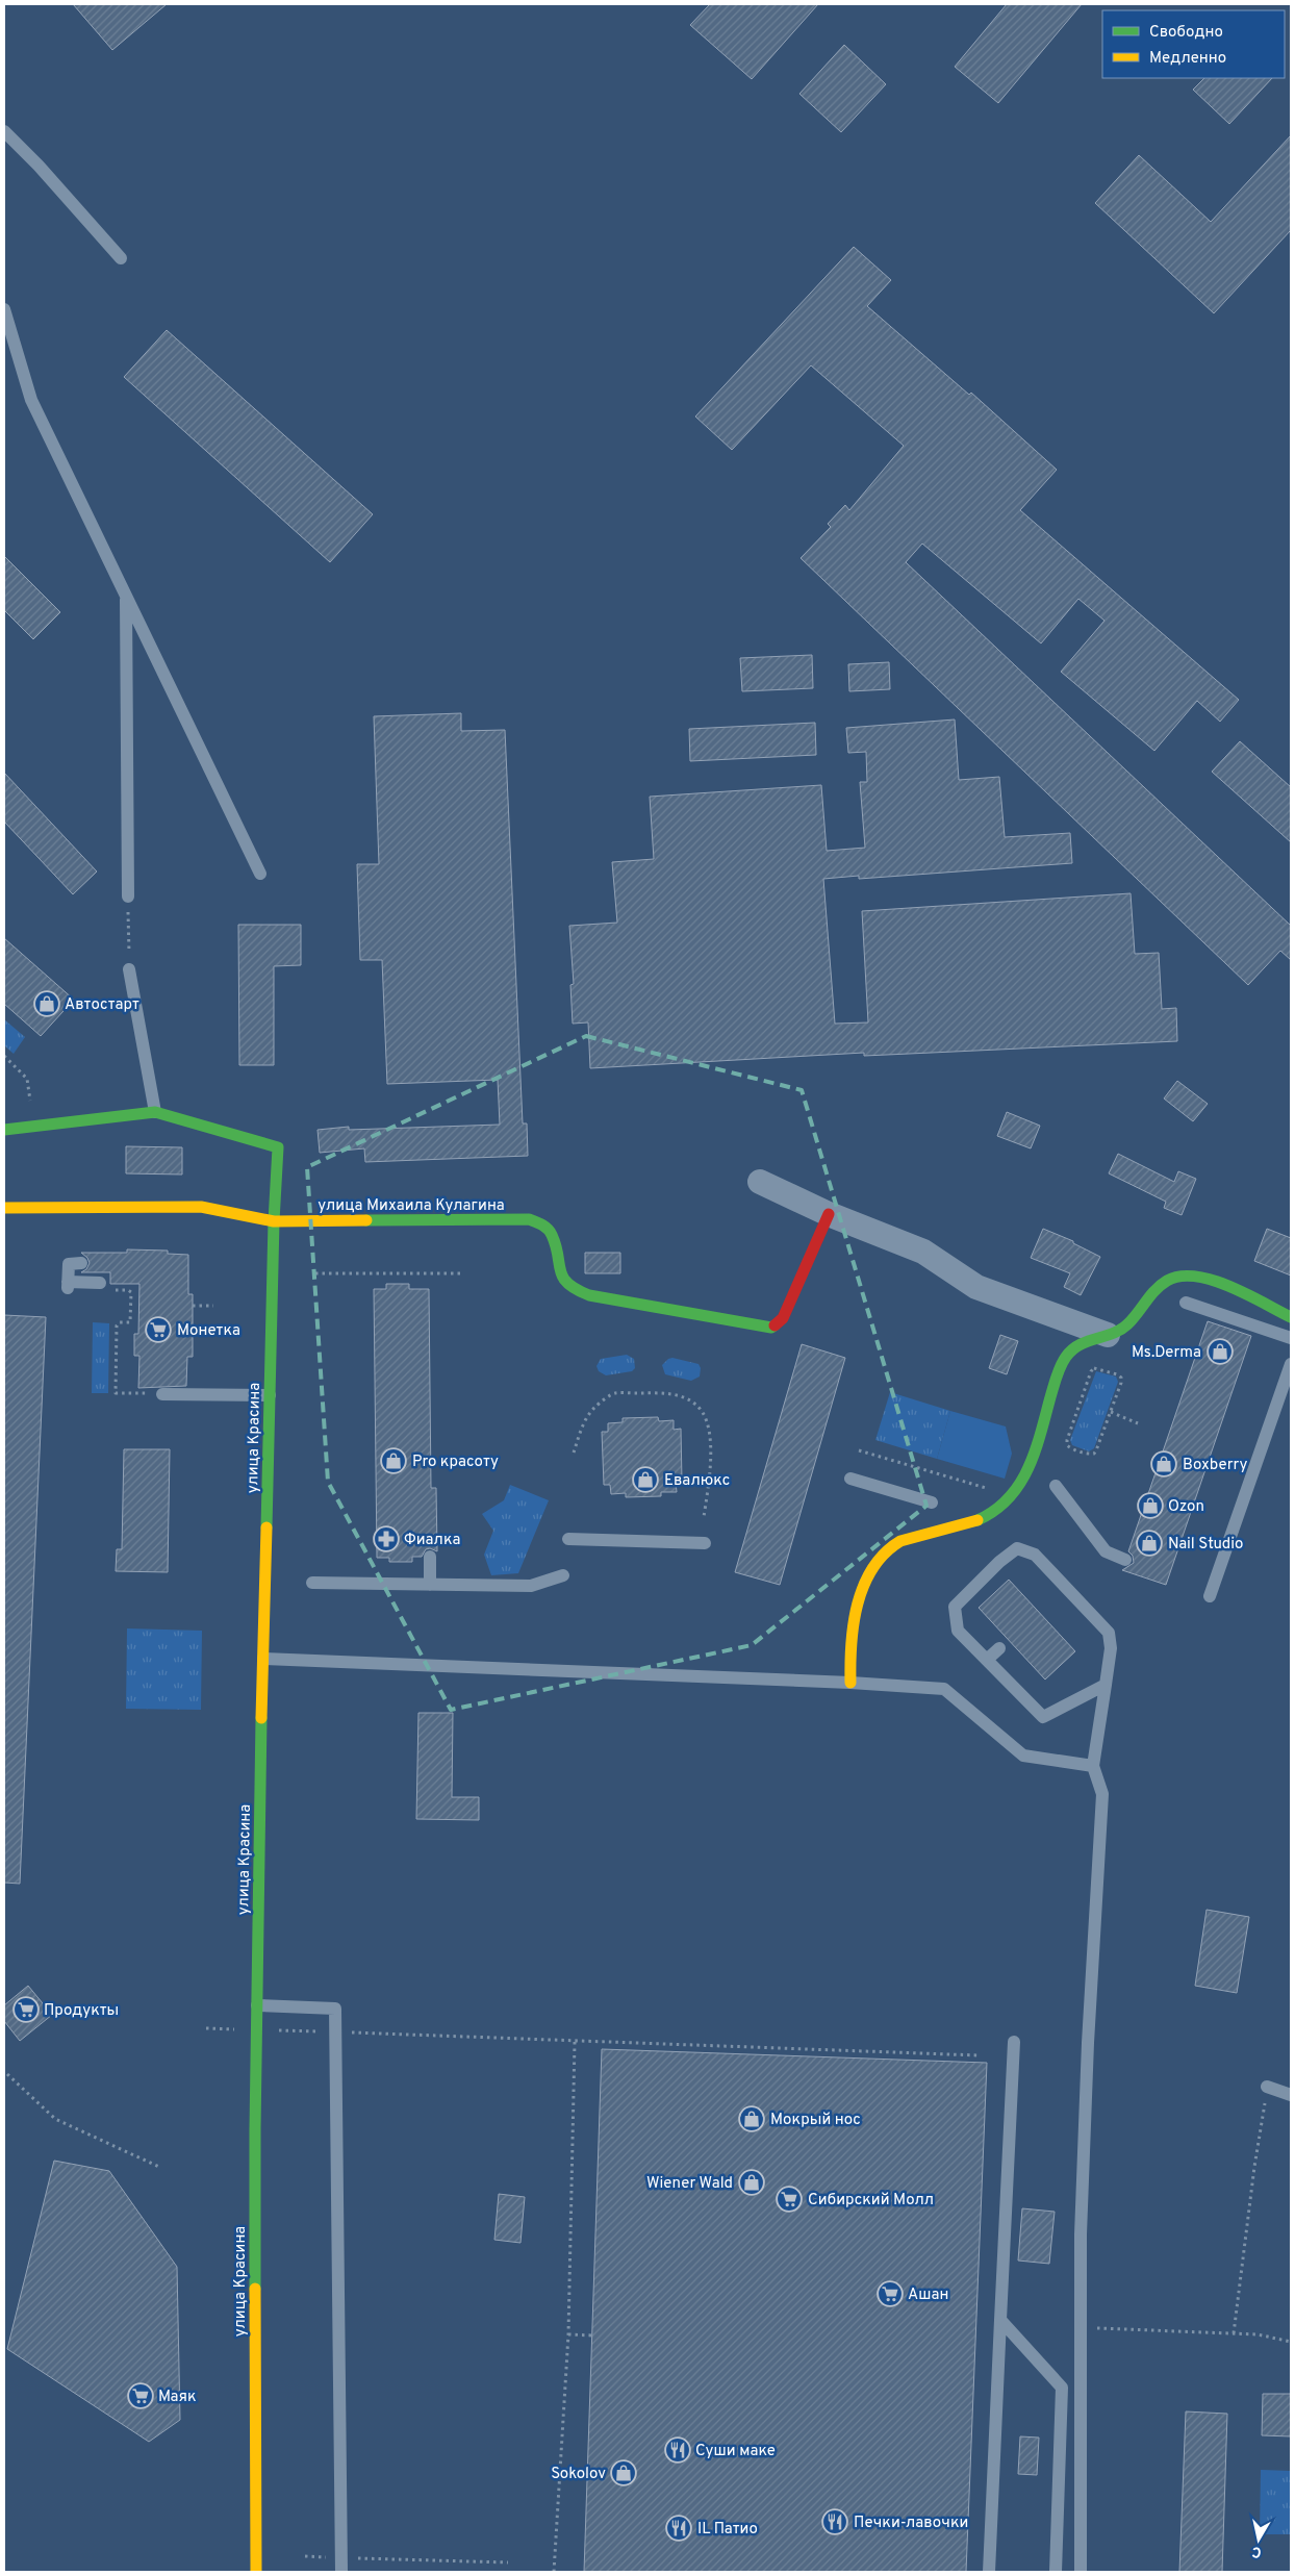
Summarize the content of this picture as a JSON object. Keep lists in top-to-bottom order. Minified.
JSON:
{"streets":{"street":["улица Михаила Кулагина","улица Красина"]},"crossings":[["улица Михаила Кулагина","улица Красина"]],"places":{"shop":["Автостарт","Ms.Derma","Pro красоту","Boxberry","Евалюкс","Ozon","Nail Studio","Мокрый нос","Wiener Wald","Sokolov"],"supermarket":["Монетка","Продукты","Сибирский Молл","Ашан","Маяк"],"pharmacy":["Фиалка"],"restaurant":["Суши маке","Печки-лавочки","IL Патио"]},"legend":["Свободно","Медленно"],"north":"bottom"}
